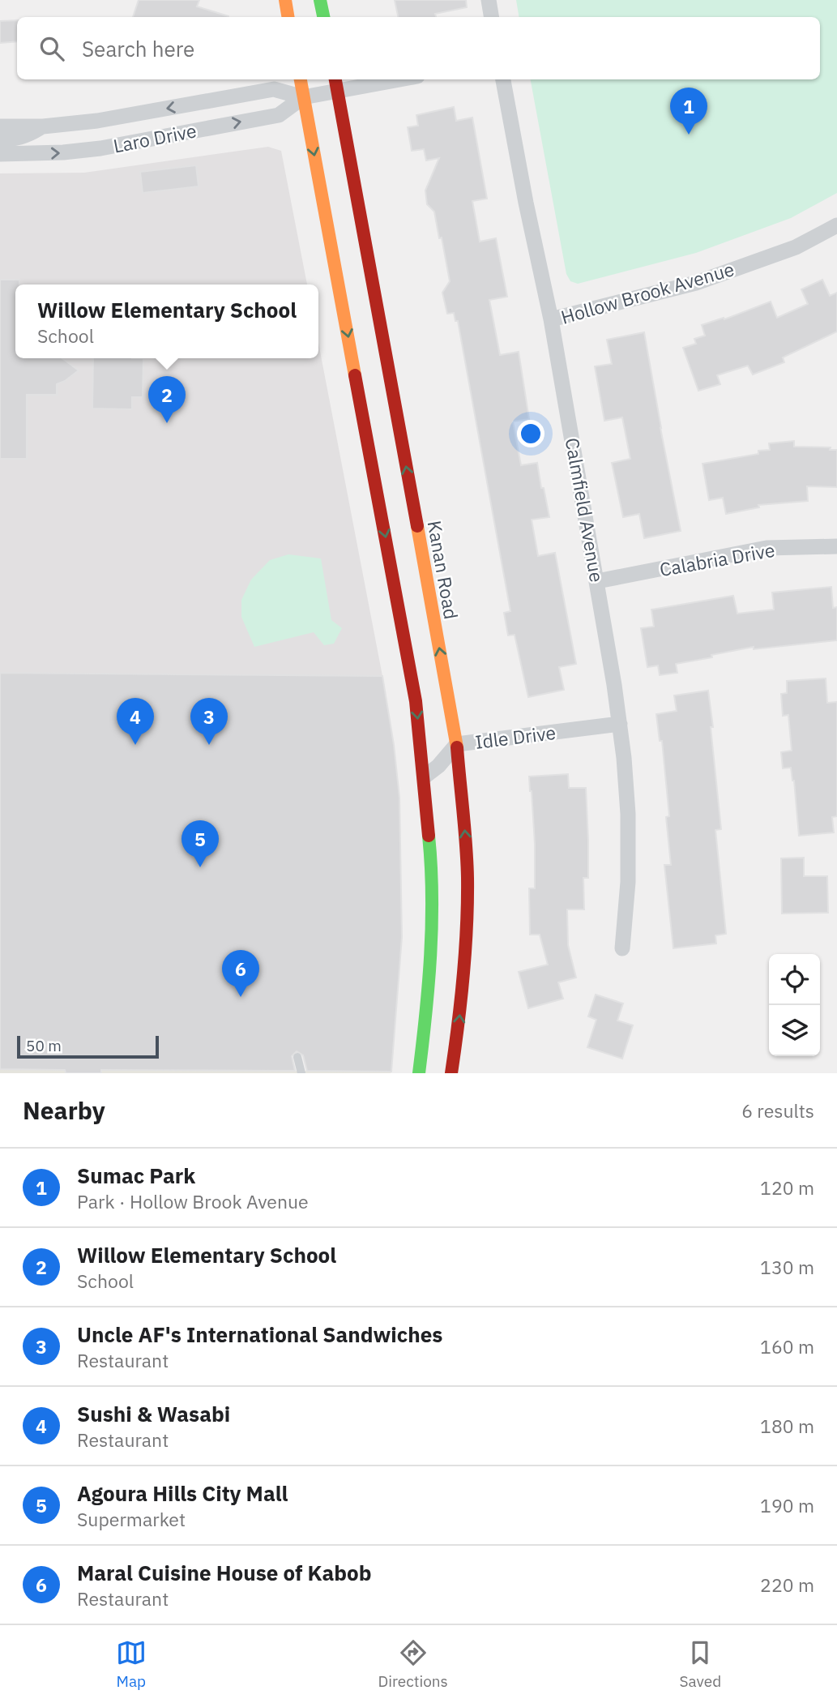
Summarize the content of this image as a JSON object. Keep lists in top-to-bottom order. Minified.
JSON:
{"streets":{"main road":["Kanan Road"],"street":["Laro Drive","Hollow Brook Avenue","Calmfield Avenue","Calabria Drive","Idle Drive"]},"crossings":[["Laro Drive","Kanan Road"],["Hollow Brook Avenue","Calmfield Avenue"],["Calmfield Avenue","Calabria Drive"],["Calmfield Avenue","Idle Drive"],["Kanan Road","Idle Drive"]],"scale_bar":"50 m","page":{"search":"Search here","pins":["1","2","3","4","5","6"],"popup":["Willow Elementary School","School"],"scale":"50 m","heading":["Nearby","6 results"],"list":[{"mark":"1","name":"Sumac Park","note":"Park · Hollow Brook Avenue","value":"120 m"},{"mark":"2","name":"Willow Elementary School","note":"School","value":"130 m"},{"mark":"3","name":"Uncle AF's International Sandwiches","note":"Restaurant","value":"160 m"},{"mark":"4","name":"Sushi & Wasabi","note":"Restaurant","value":"180 m"},{"mark":"5","name":"Agoura Hills City Mall","note":"Supermarket","value":"190 m"},{"mark":"6","name":"Maral Cuisine House of Kabob","note":"Restaurant","value":"220 m"}],"nav":["Map","Directions","Saved"]}}
